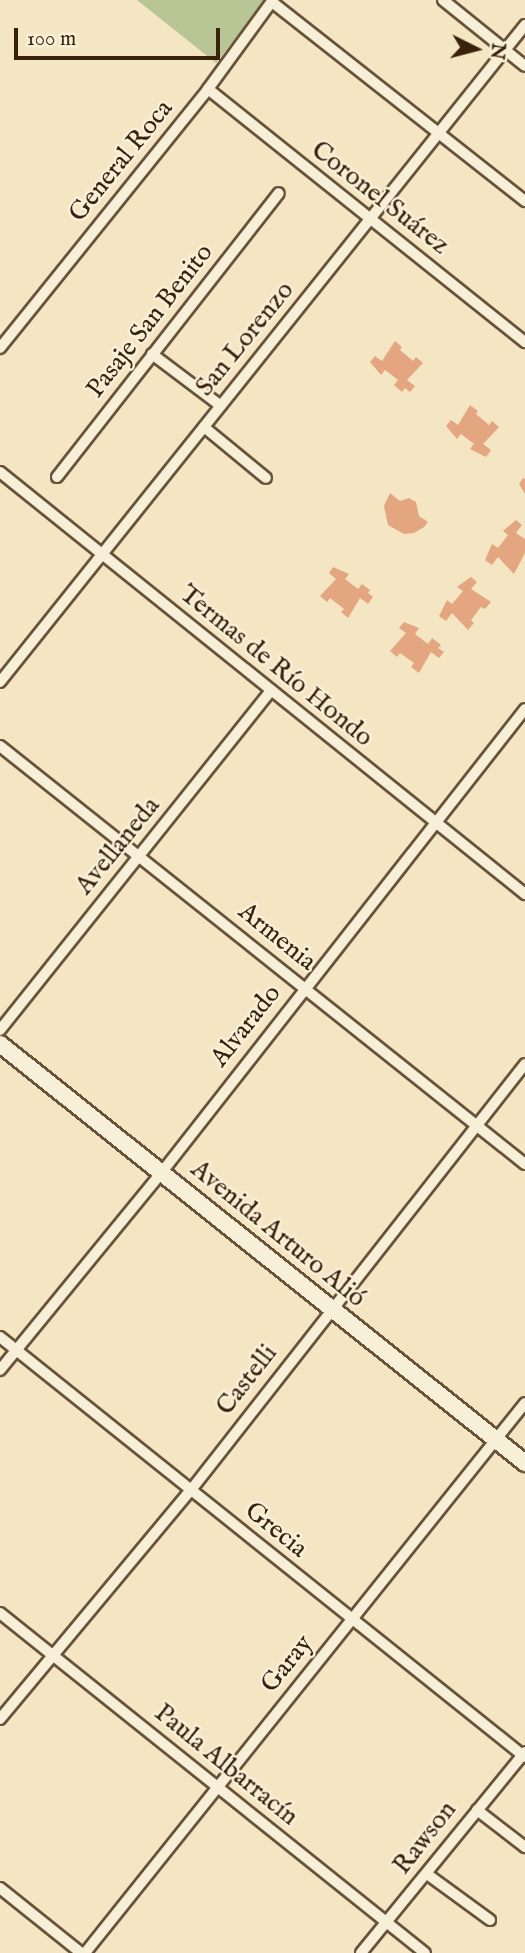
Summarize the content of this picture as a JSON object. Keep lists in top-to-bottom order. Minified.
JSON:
{"streets":{"main road":["Avenida Arturo Alió"],"street":["General Roca","Coronel Suárez","Pasaje San Benito","San Lorenzo","Termas de Río Hondo","Avellaneda","Armenia","Alvarado","Castelli","Grecia","Garay","Paula Albarracín","Rawson"]},"crossings":[["General Roca","Coronel Suárez"],["Coronel Suárez","San Lorenzo"],["San Lorenzo","Termas de Río Hondo"],["Termas de Río Hondo","Avellaneda"],["Termas de Río Hondo","Alvarado"],["Avellaneda","Armenia"],["Armenia","Alvarado"],["Armenia","Castelli"],["Alvarado","Avenida Arturo Alió"],["Alvarado","Grecia"],["Avenida Arturo Alió","Castelli"],["Avenida Arturo Alió","Garay"],["Castelli","Grecia"],["Castelli","Paula Albarracín"],["Grecia","Garay"],["Grecia","Rawson"],["Garay","Paula Albarracín"],["Paula Albarracín","Rawson"]],"scale_bar":"100 m","north":"right"}
